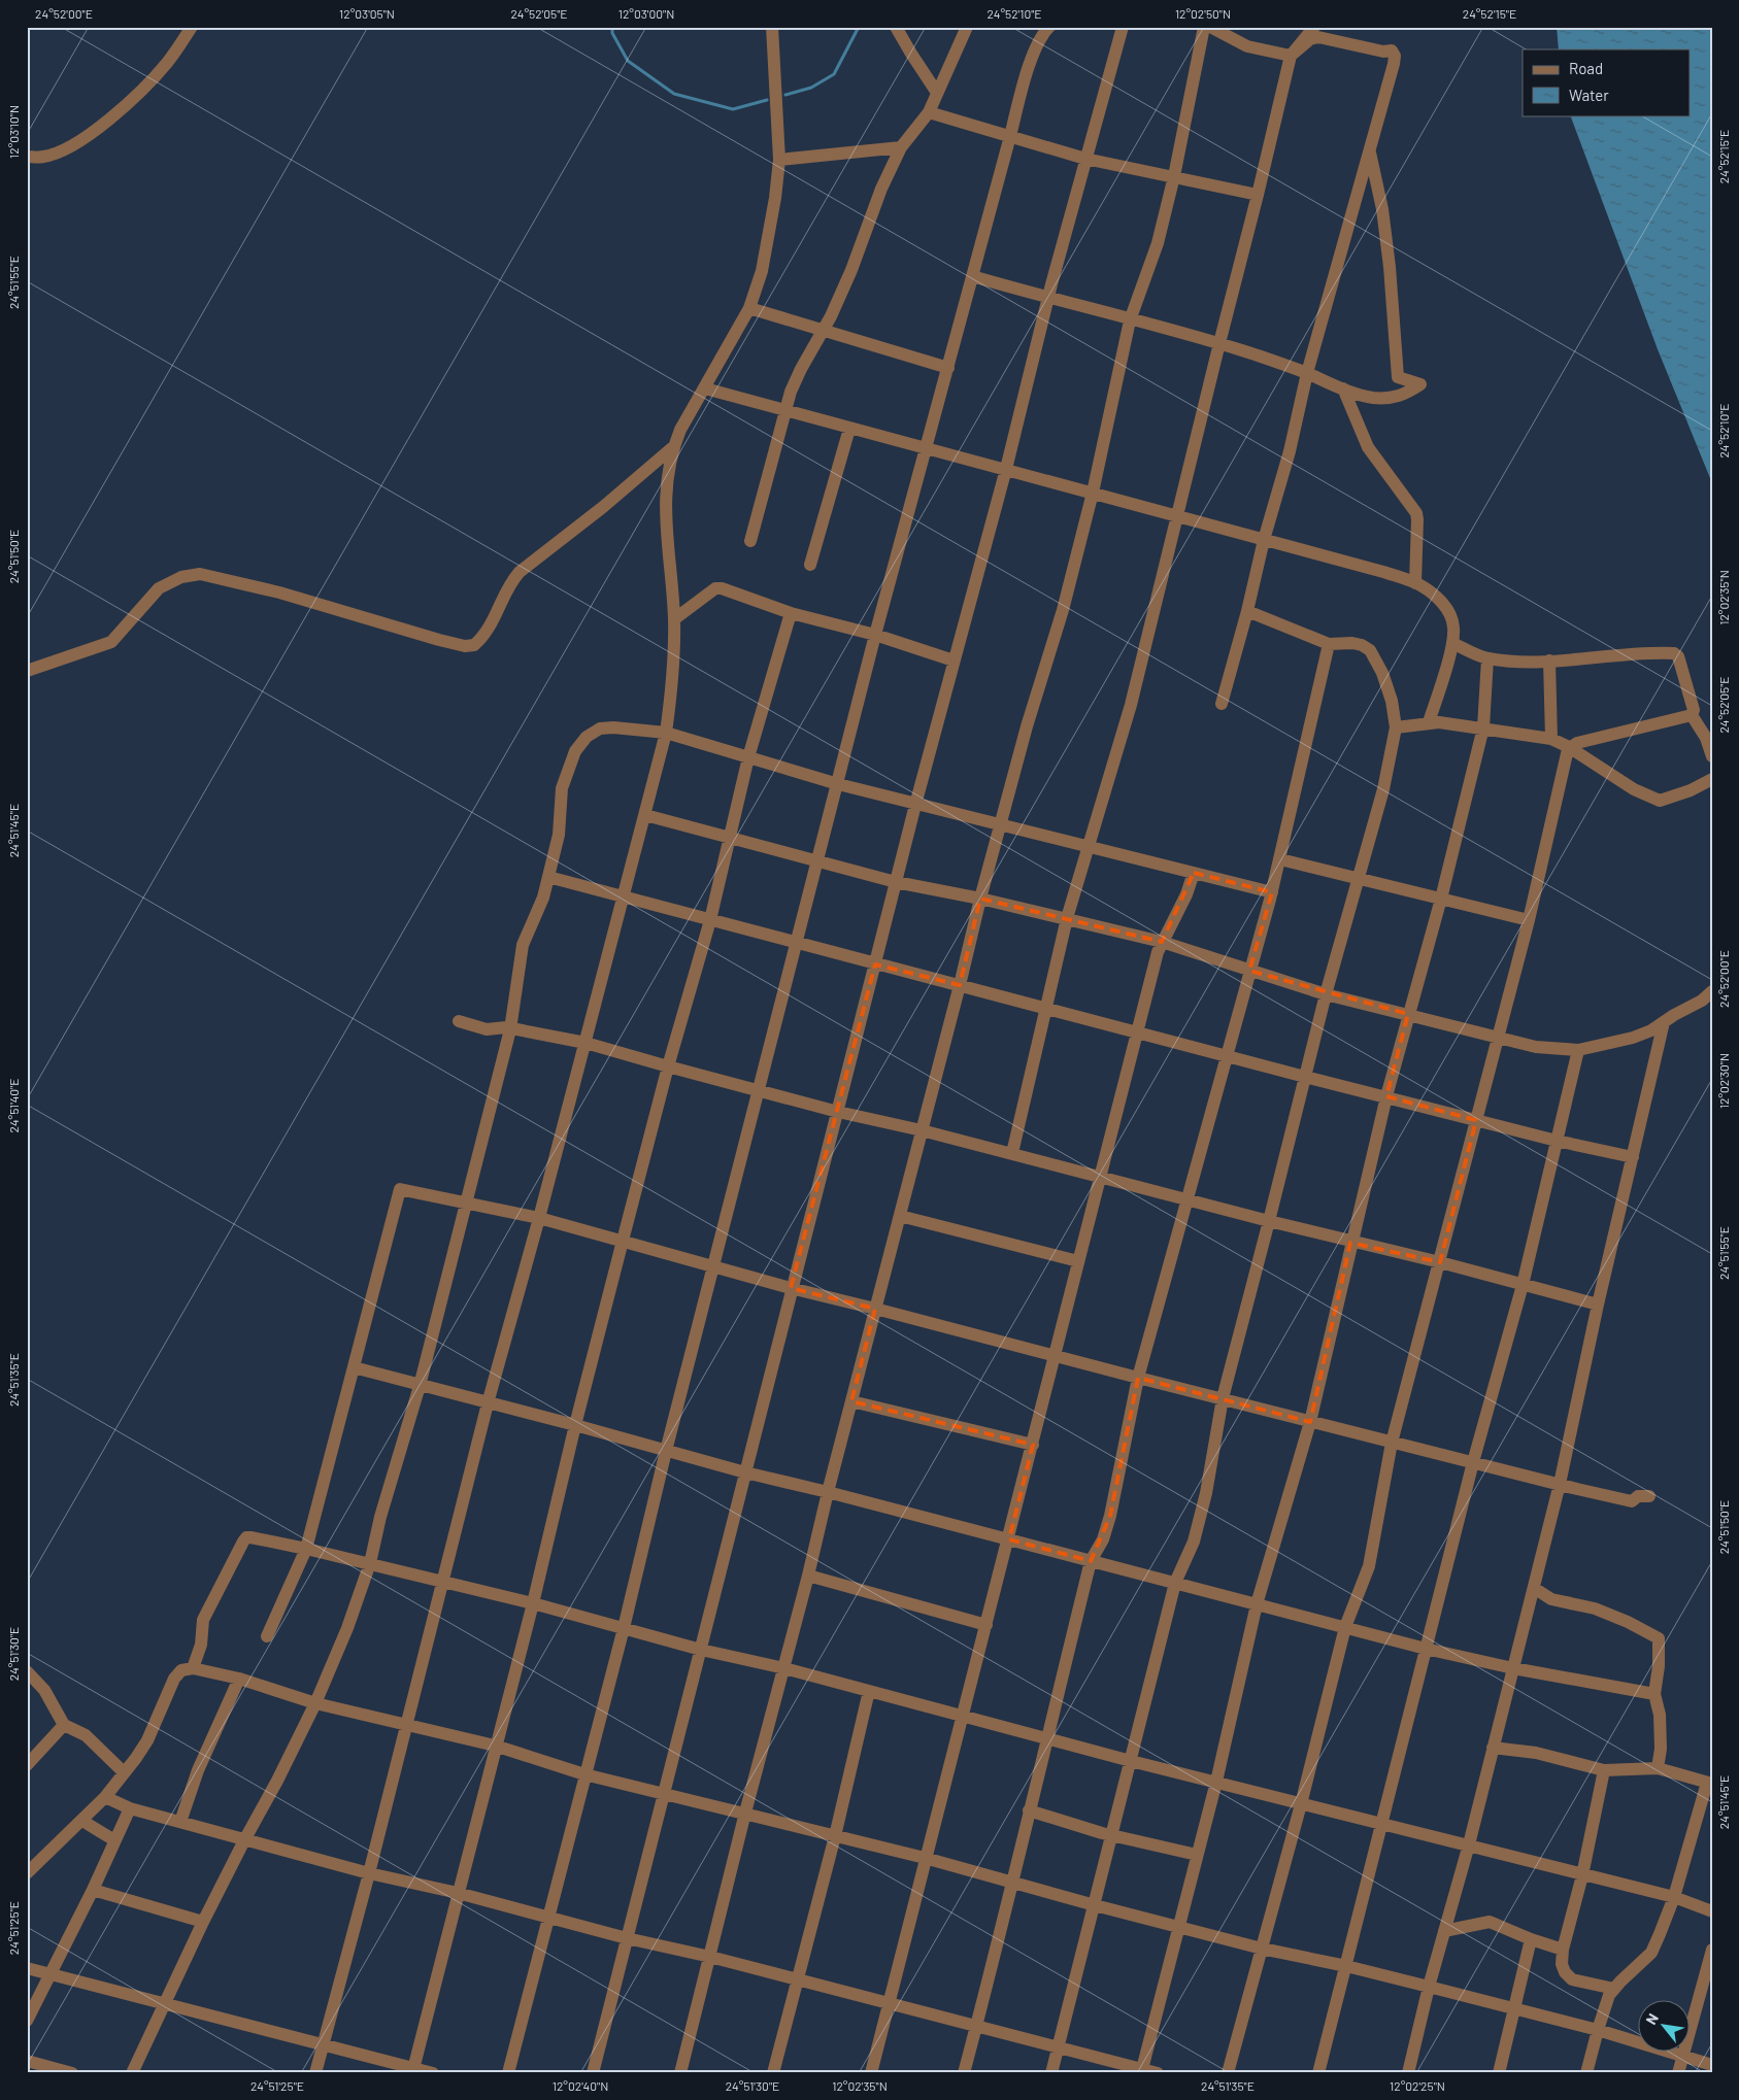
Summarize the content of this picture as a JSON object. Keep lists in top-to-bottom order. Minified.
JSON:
{"legend":["Road","Water"],"north":"top left","coordinates":["24°52'00\"E","12°03'05\"N","24°52'05\"E","12°03'00\"N","24°52'10\"E","12°02'50\"N","24°52'15\"E","12°03'10\"N","24°51'55\"E","24°51'50\"E","12°02'35\"N","24°51'45\"E","12°02'30\"N","24°51'40\"E","24°51'35\"E","24°51'30\"E","24°51'25\"E","12°02'40\"N","12°02'25\"N"]}
